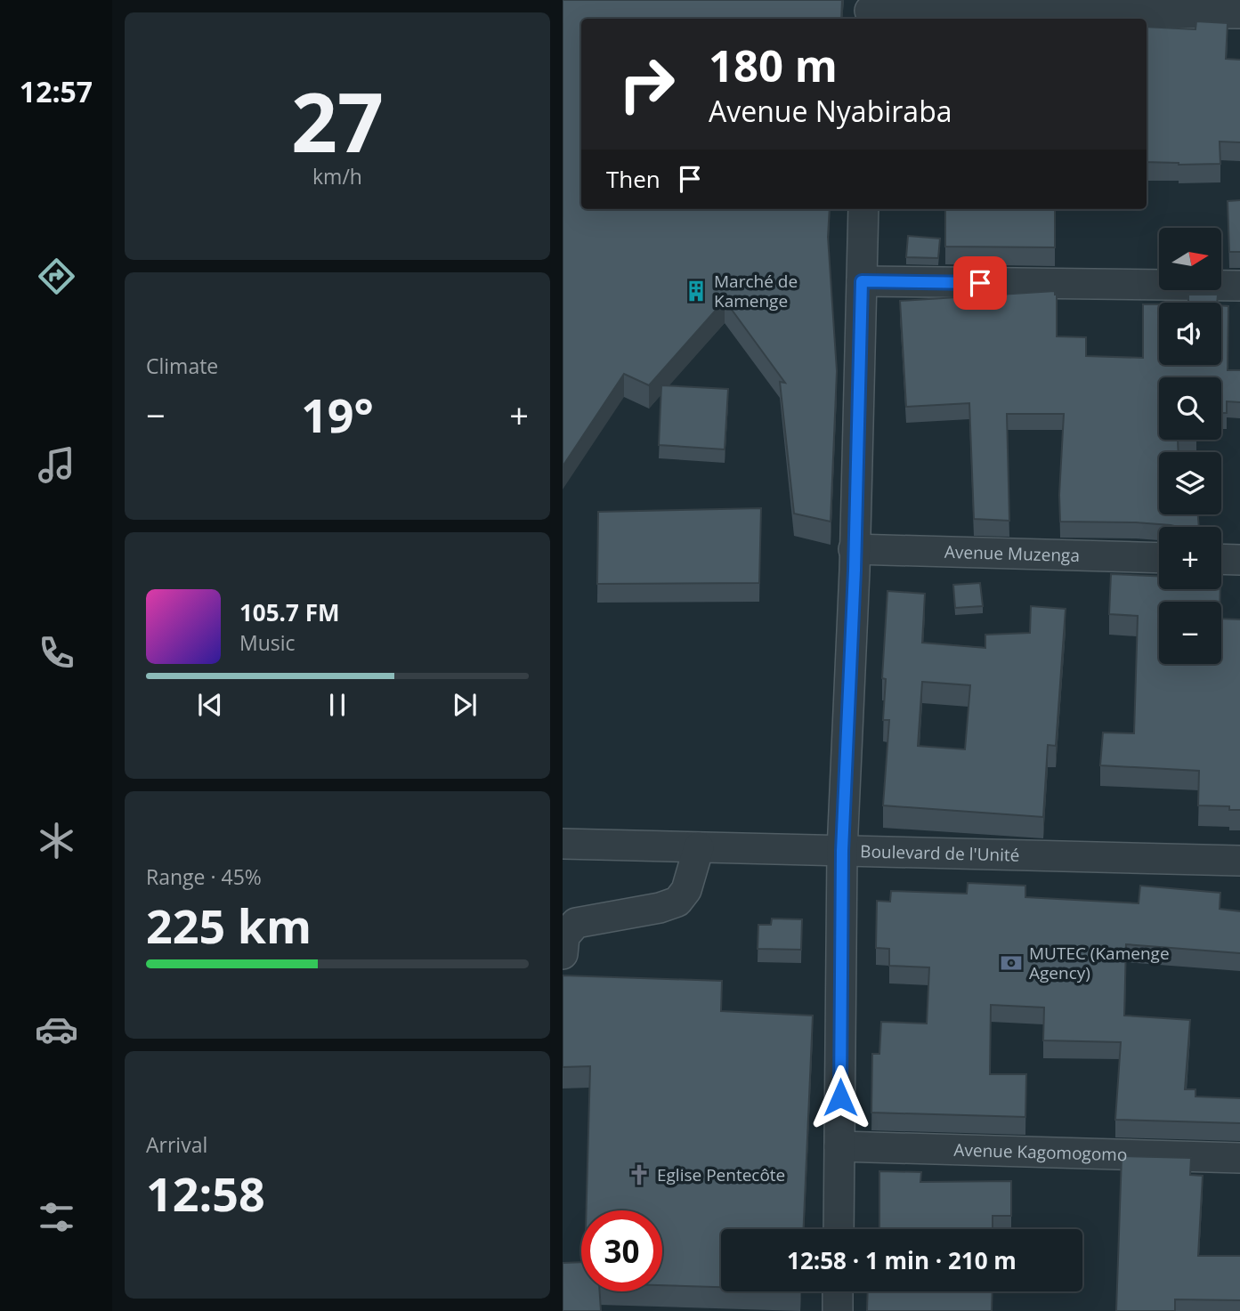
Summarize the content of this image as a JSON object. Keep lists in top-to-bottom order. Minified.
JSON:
{"streets":{"street":["Avenue Muzenga","Boulevard de l'Unité","Avenue Kagomogomo"]},"places":{"building":["Marché de Kamenge"],"bank":["MUTEC (Kamenge Agency)"],"church":["Eglise Pentecôte"]},"north":"right","page":{"tabs":"12:57","tile":[["27","km/h"],"Climate",["Range · 45%","225 km"],["Arrival","12:58"]],"turn":["180 m","Avenue Nyabiraba"],"then":"Then","map_buttons":["+","−"],"heat":["−","19°","+"],"song":["105.7 FM","Music"],"limit":"30","trip":"12:58 · 1 min · 210 m"}}
